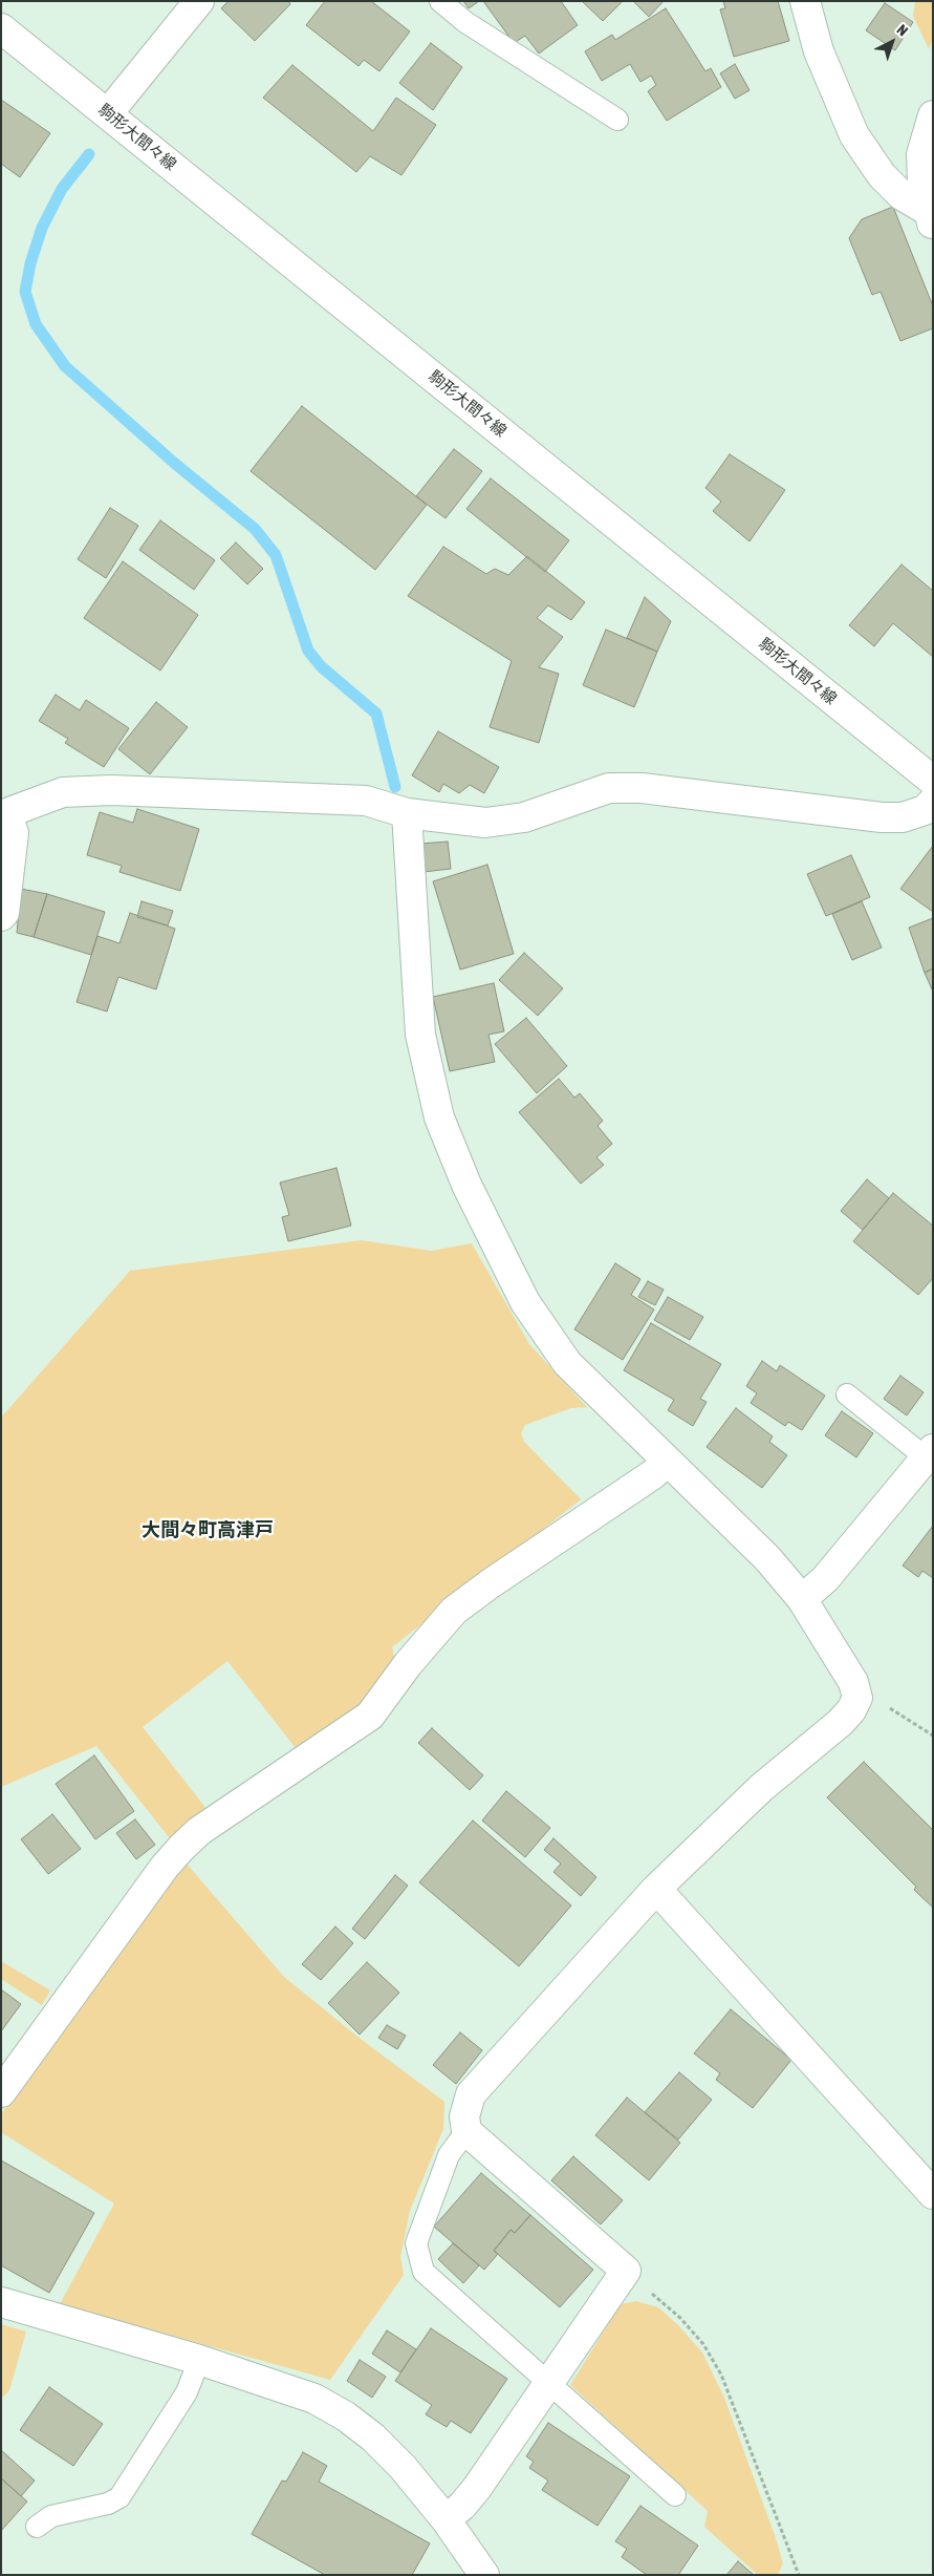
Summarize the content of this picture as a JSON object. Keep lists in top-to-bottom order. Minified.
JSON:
{"streets":{"street":["駒形大間々線"]},"districts":["大間々町高津戸"],"north":"top right"}
